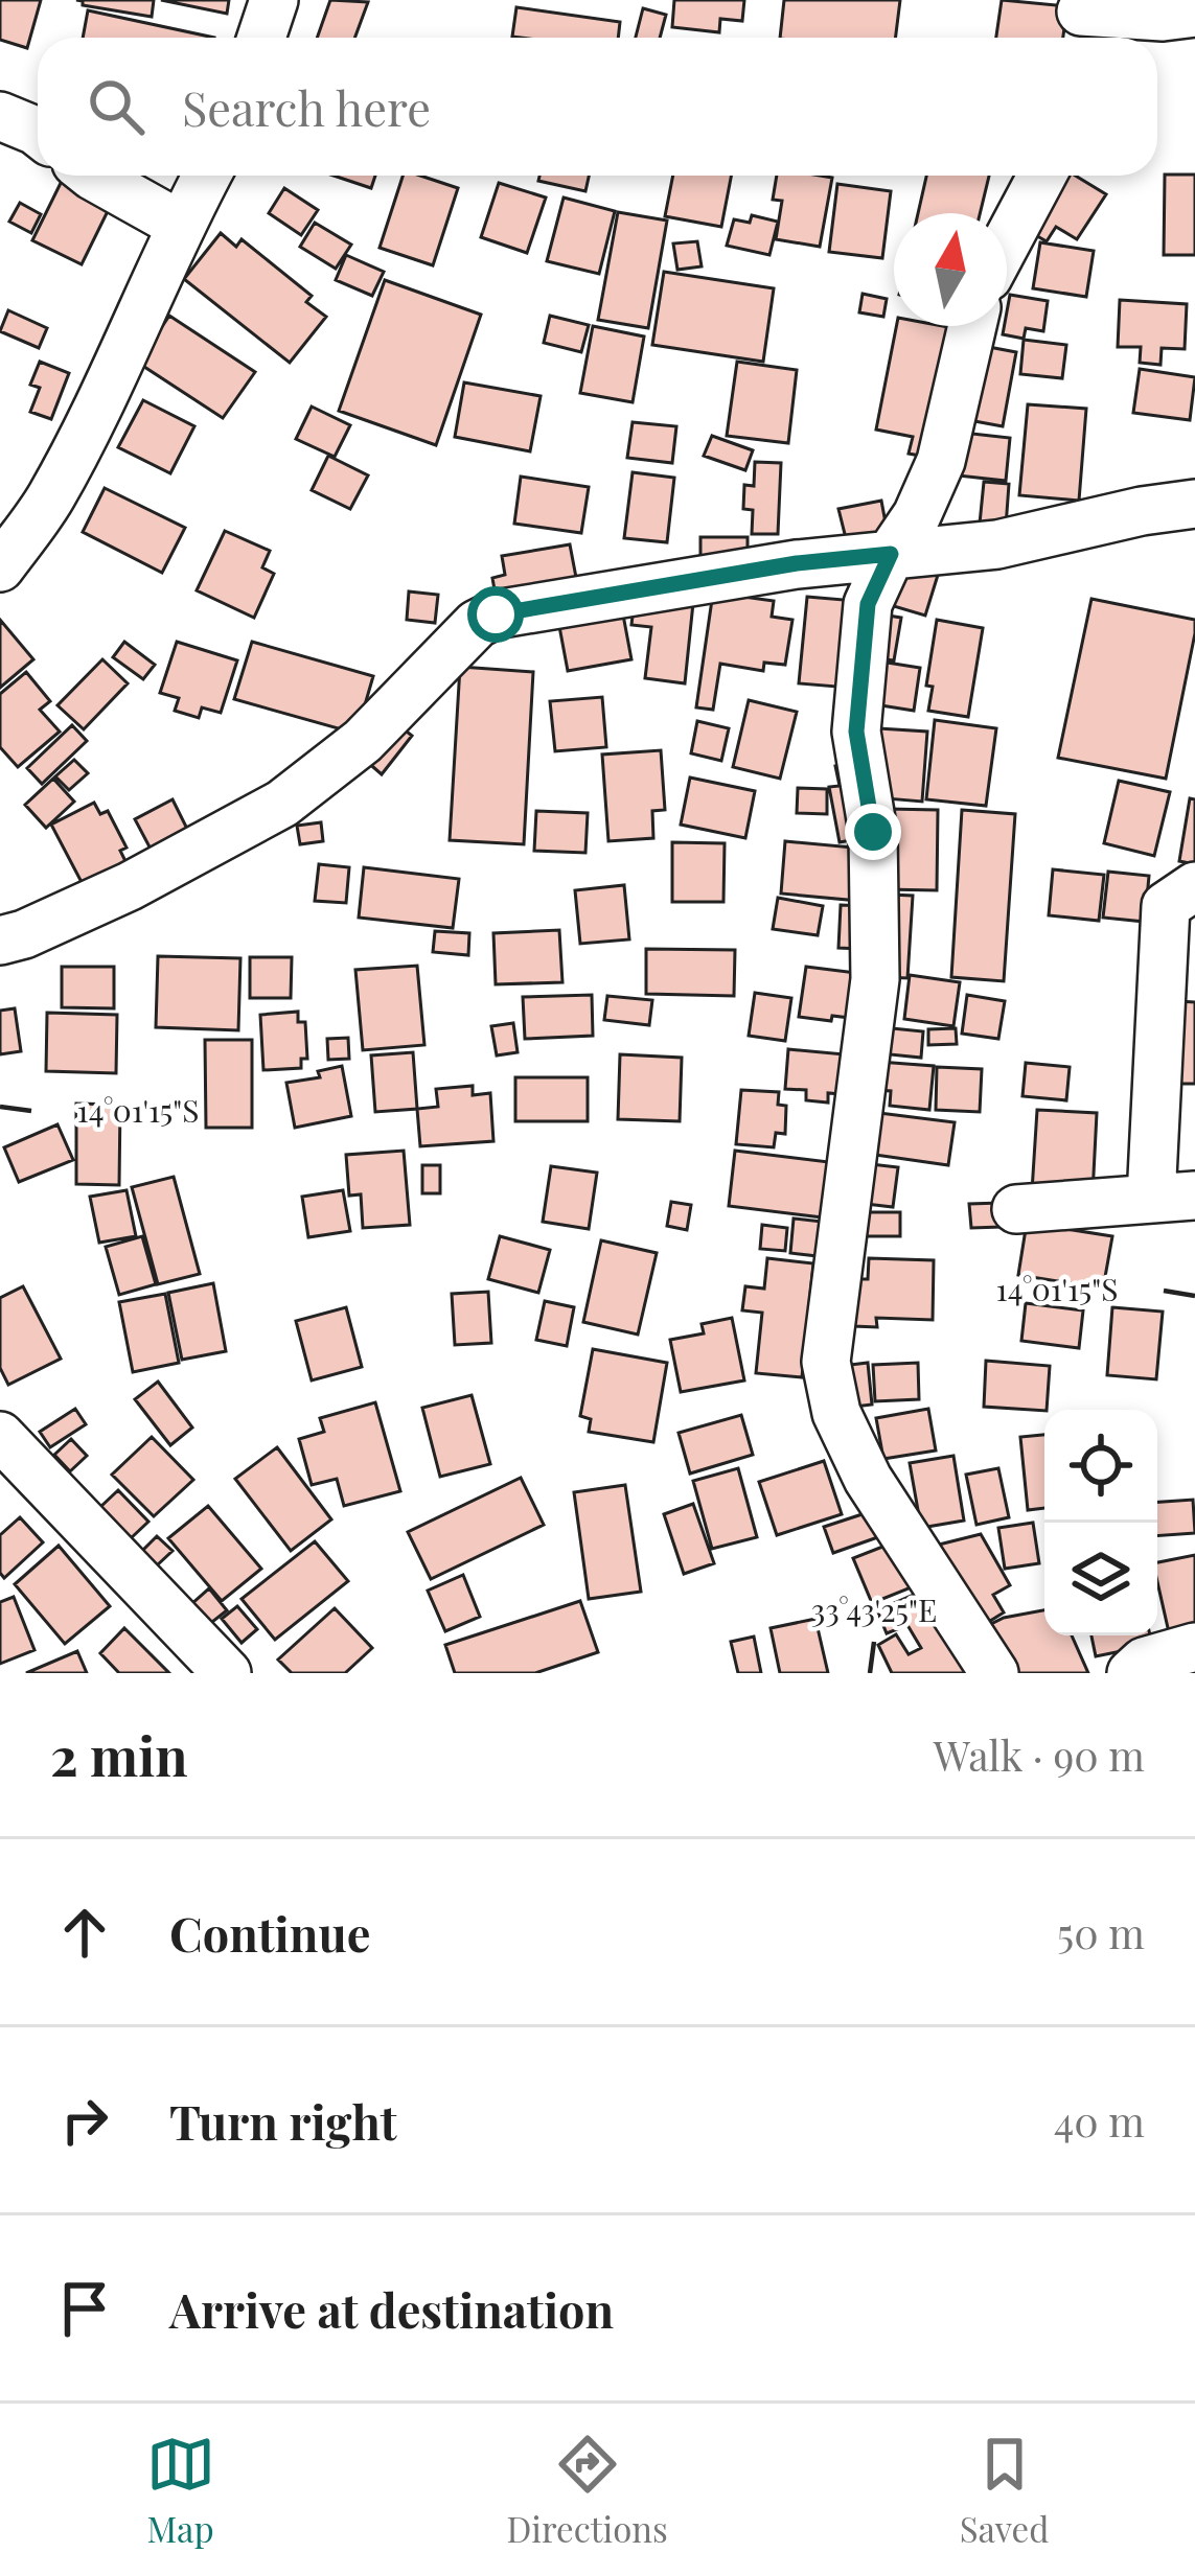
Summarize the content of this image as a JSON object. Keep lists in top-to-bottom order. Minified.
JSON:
{"north":"top","page":{"search":"Search here","heading":["2 min","Walk · 90 m"],"list":[["Continue","50 m"],["Turn right","40 m"],"Arrive at destination"],"nav":["Map","Directions","Saved"]},"coordinates":["14°01'15\"S","33°43'25\"E"]}
